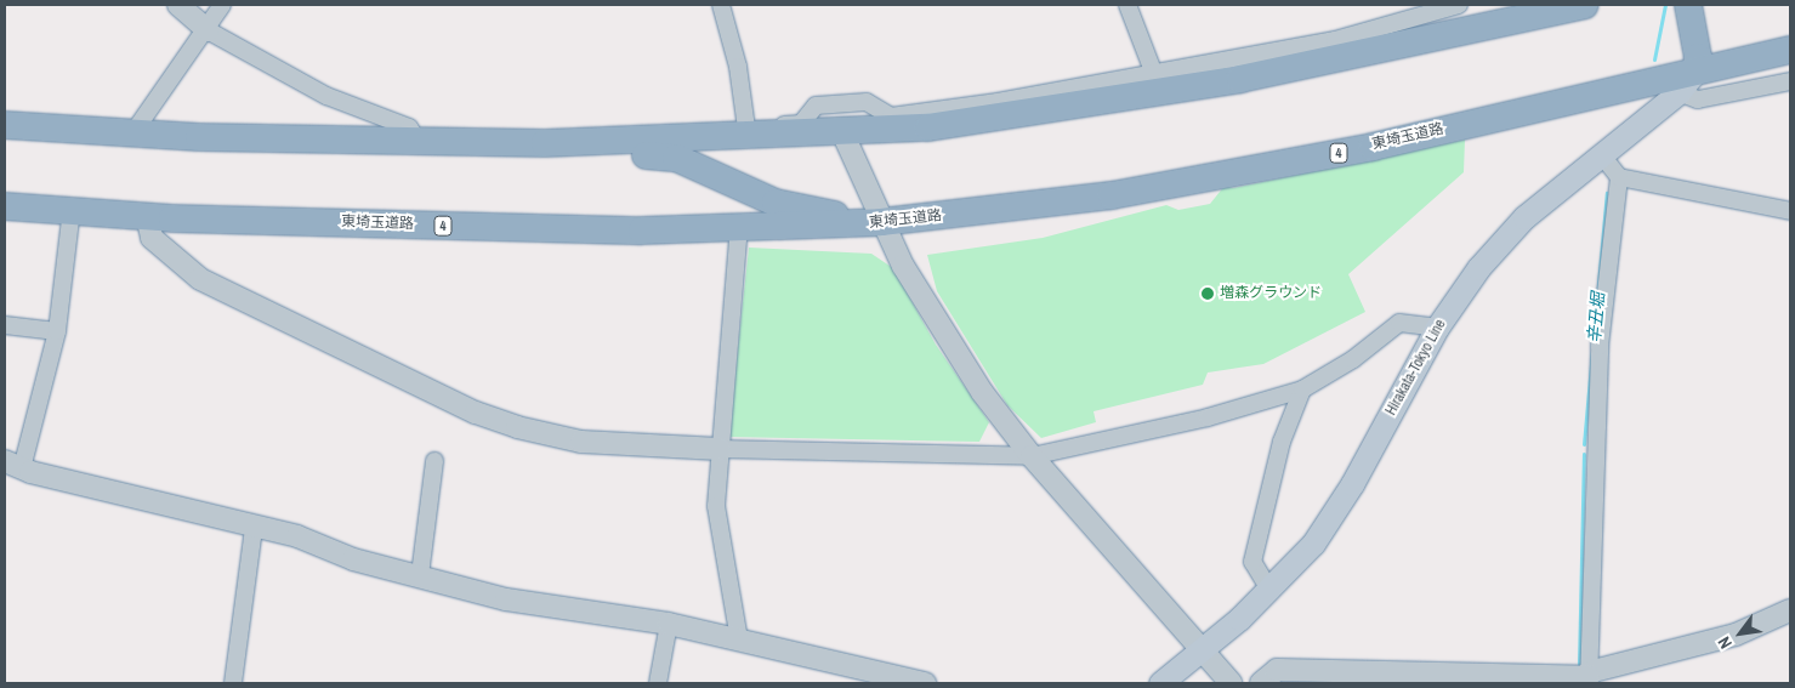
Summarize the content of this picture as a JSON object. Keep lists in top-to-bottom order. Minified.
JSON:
{"streets":{"highway":["東埼玉道路","4"],"main road":["Hirakata-Tokyo Line"]},"crossings":[["東埼玉道路","Hirakata-Tokyo Line"]],"water":["辛丑堀"],"places":["増森グラウンド"],"north":"bottom left"}
